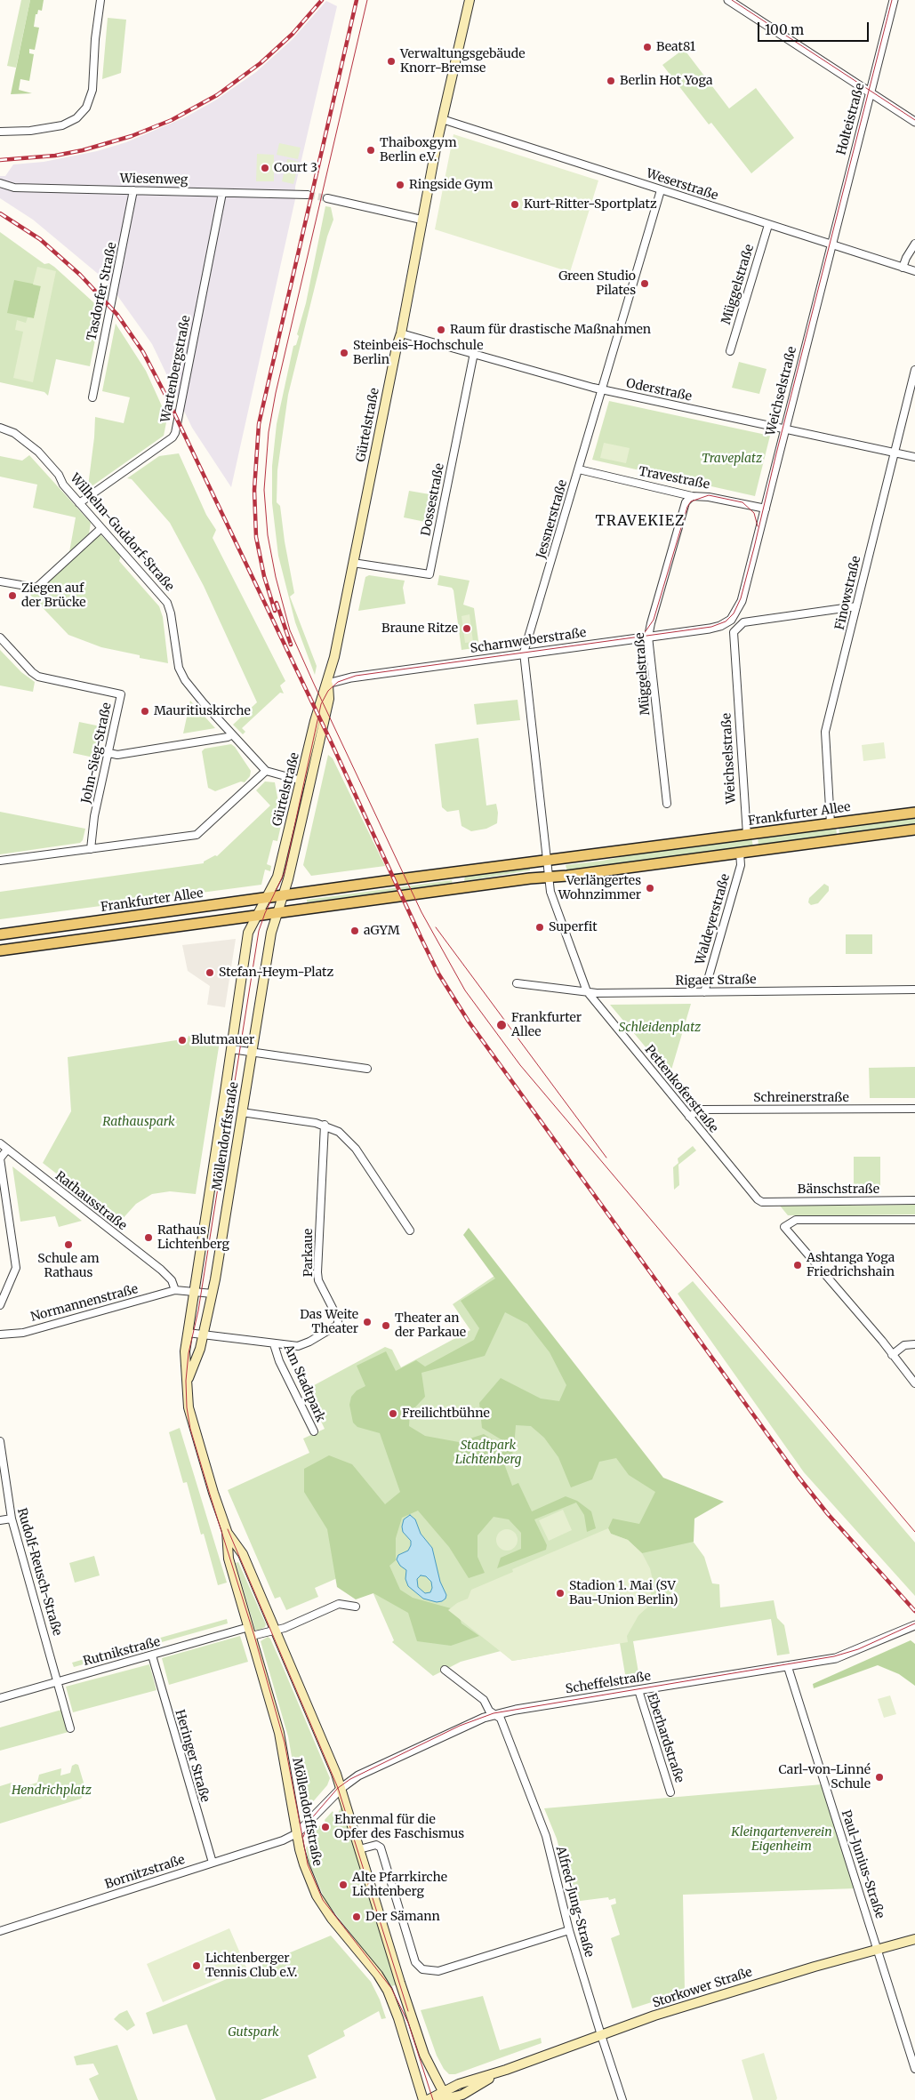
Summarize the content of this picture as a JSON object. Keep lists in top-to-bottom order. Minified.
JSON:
{"streets":{"main road":["Gürtelstraße","Frankfurter Allee","Möllendorffstraße","Storkower Straße"],"street":["Holteistraße","Wiesenweg","Weserstraße","Müggelstraße","Tasdorfer Straße","Wartenbergstraße","Oderstraße","Weichselstraße","Travestraße","Dossestraße","Jessnerstraße","Wilhelm-Guddorf-Straße","Finowstraße","Scharnweberstraße","John-Sieg-Straße","Waldeyerstraße","Rigaer Straße","Pettenkoferstraße","Schreinerstraße","Bänschstraße","Rathausstraße","Parkaue","Normannenstraße","Am Stadtpark","Rudolf-Reusch-Straße","Rutnikstraße","Scheffelstraße","Eberhardstraße","Heringer Straße","Paul-Junius-Straße","Bornitzstraße","Alfred-Jung-Straße"]},"crossings":[["Holteistraße","Weserstraße"],["Holteistraße","Weichselstraße"],["Wiesenweg","Tasdorfer Straße"],["Wiesenweg","Wartenbergstraße"],["Weserstraße","Müggelstraße"],["Weserstraße","Weichselstraße"],["Weserstraße","Gürtelstraße"],["Weserstraße","Jessnerstraße"],["Müggelstraße","Travestraße"],["Müggelstraße","Scharnweberstraße"],["Wartenbergstraße","Wilhelm-Guddorf-Straße"],["Oderstraße","Weichselstraße"],["Oderstraße","Gürtelstraße"],["Oderstraße","Dossestraße"],["Oderstraße","Jessnerstraße"],["Oderstraße","Finowstraße"],["Weichselstraße","Travestraße"],["Weichselstraße","Finowstraße"],["Weichselstraße","Scharnweberstraße"],["Weichselstraße","Frankfurter Allee"],["Gürtelstraße","Dossestraße"],["Gürtelstraße","Scharnweberstraße"],["Gürtelstraße","Frankfurter Allee"],["Gürtelstraße","Möllendorffstraße"],["Travestraße","Jessnerstraße"],["Jessnerstraße","Scharnweberstraße"],["Jessnerstraße","Frankfurter Allee"],["Jessnerstraße","Pettenkoferstraße"],["Finowstraße","Frankfurter Allee"],["Frankfurter Allee","Pettenkoferstraße"],["Frankfurter Allee","Möllendorffstraße"],["Waldeyerstraße","Rigaer Straße"],["Rigaer Straße","Pettenkoferstraße"],["Pettenkoferstraße","Schreinerstraße"],["Pettenkoferstraße","Bänschstraße"],["Möllendorffstraße","Parkaue"],["Möllendorffstraße","Rutnikstraße"],["Möllendorffstraße","Scheffelstraße"],["Möllendorffstraße","Bornitzstraße"],["Möllendorffstraße","Storkower Straße"],["Rathausstraße","Normannenstraße"],["Parkaue","Am Stadtpark"],["Rudolf-Reusch-Straße","Rutnikstraße"],["Rutnikstraße","Heringer Straße"],["Scheffelstraße","Eberhardstraße"],["Scheffelstraße","Paul-Junius-Straße"],["Scheffelstraße","Bornitzstraße"],["Scheffelstraße","Alfred-Jung-Straße"],["Heringer Straße","Bornitzstraße"],["Paul-Junius-Straße","Storkower Straße"],["Alfred-Jung-Straße","Storkower Straße"]],"districts":["TRAVEKIEZ"],"parks":["Traveplatz","Schleidenplatz","Rathauspark","Stadtpark Lichtenberg","Hendrichplatz","Kleingartenverein Eigenheim","Gutspark"],"places":["Beat81","Verwaltungsgebäude Knorr-Bremse","Berlin Hot Yoga","Thaiboxgym Berlin e.V.","Court 3","Ringside Gym","Kurt-Ritter-Sportplatz","Green Studio Pilates","Raum für drastische Maßnahmen","Steinbeis-Hochschule Berlin","Ziegen auf der Brücke","Braune Ritze","Mauritiuskirche","Verlängertes Wohnzimmer","Superfit","aGYM","Stefan-Heym-Platz","Frankfurter Allee","Blutmauer","Rathaus Lichtenberg","Schule am Rathaus","Ashtanga Yoga Friedrichshain","Das Weite Theater","Theater an der Parkaue","Freilichtbühne","Stadion 1. Mai (SV Bau-Union Berlin)","Carl-von-Linné Schule","Ehrenmal für die Opfer des Faschismus","Alte Pfarrkirche Lichtenberg","Der Sämann","Lichtenberger Tennis Club e.V."],"scale_bar":"100 m"}
